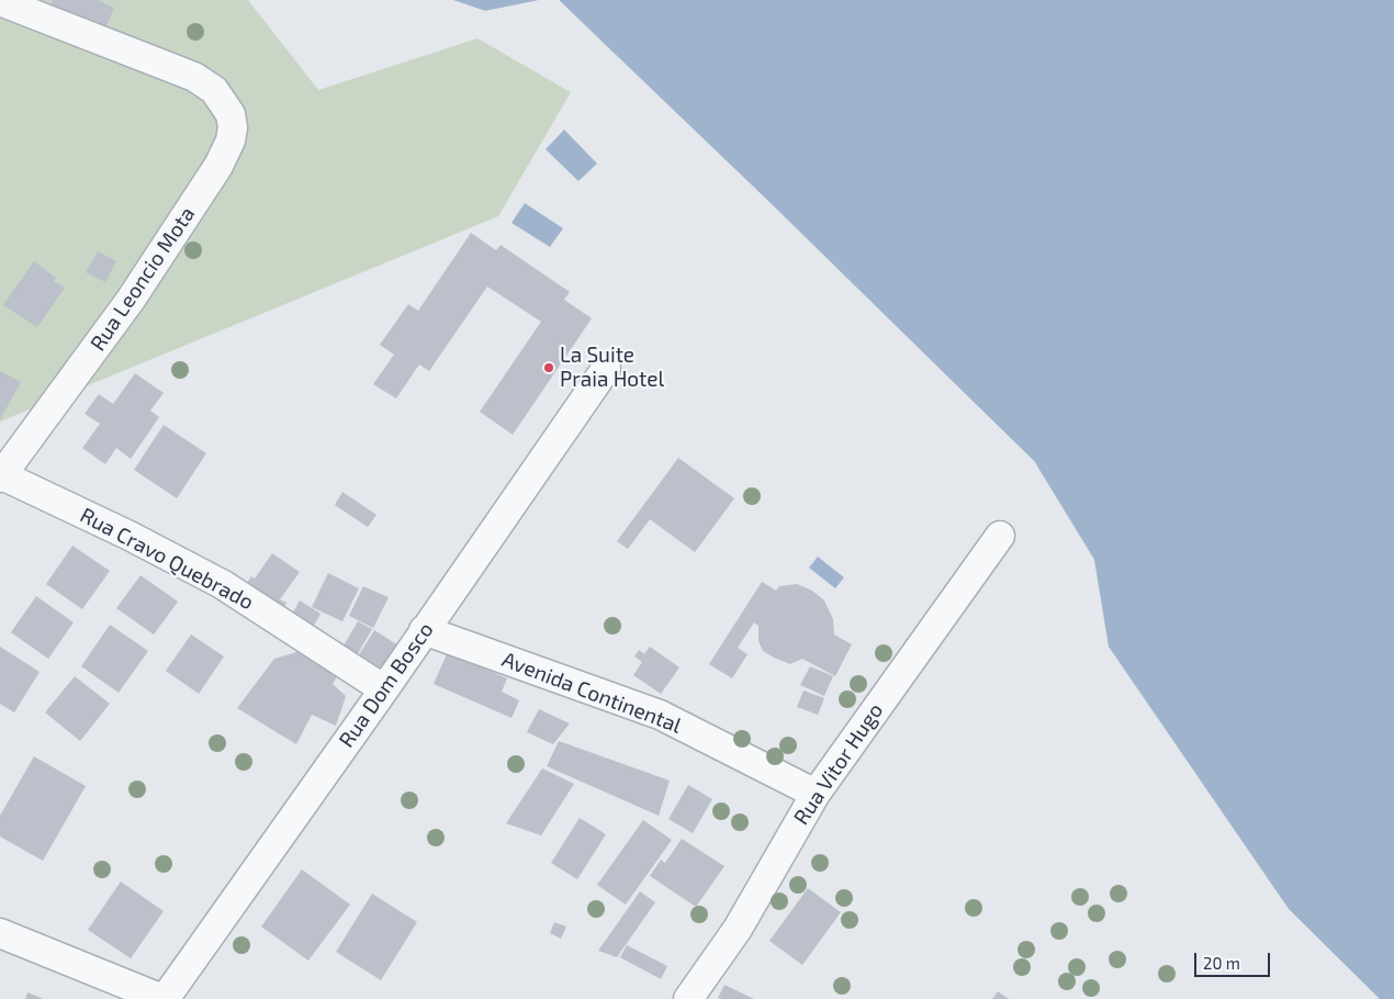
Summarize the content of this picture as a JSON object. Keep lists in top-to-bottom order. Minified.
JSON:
{"streets":{"street":["Rua Leoncio Mota","Rua Cravo Quebrado","Rua Dom Bosco","Avenida Continental","Rua Vitor Hugo"]},"crossings":[["Rua Leoncio Mota","Rua Cravo Quebrado"],["Rua Cravo Quebrado","Rua Dom Bosco"],["Rua Dom Bosco","Avenida Continental"],["Avenida Continental","Rua Vitor Hugo"]],"places":["La Suite Praia Hotel"],"scale_bar":"20 m"}
